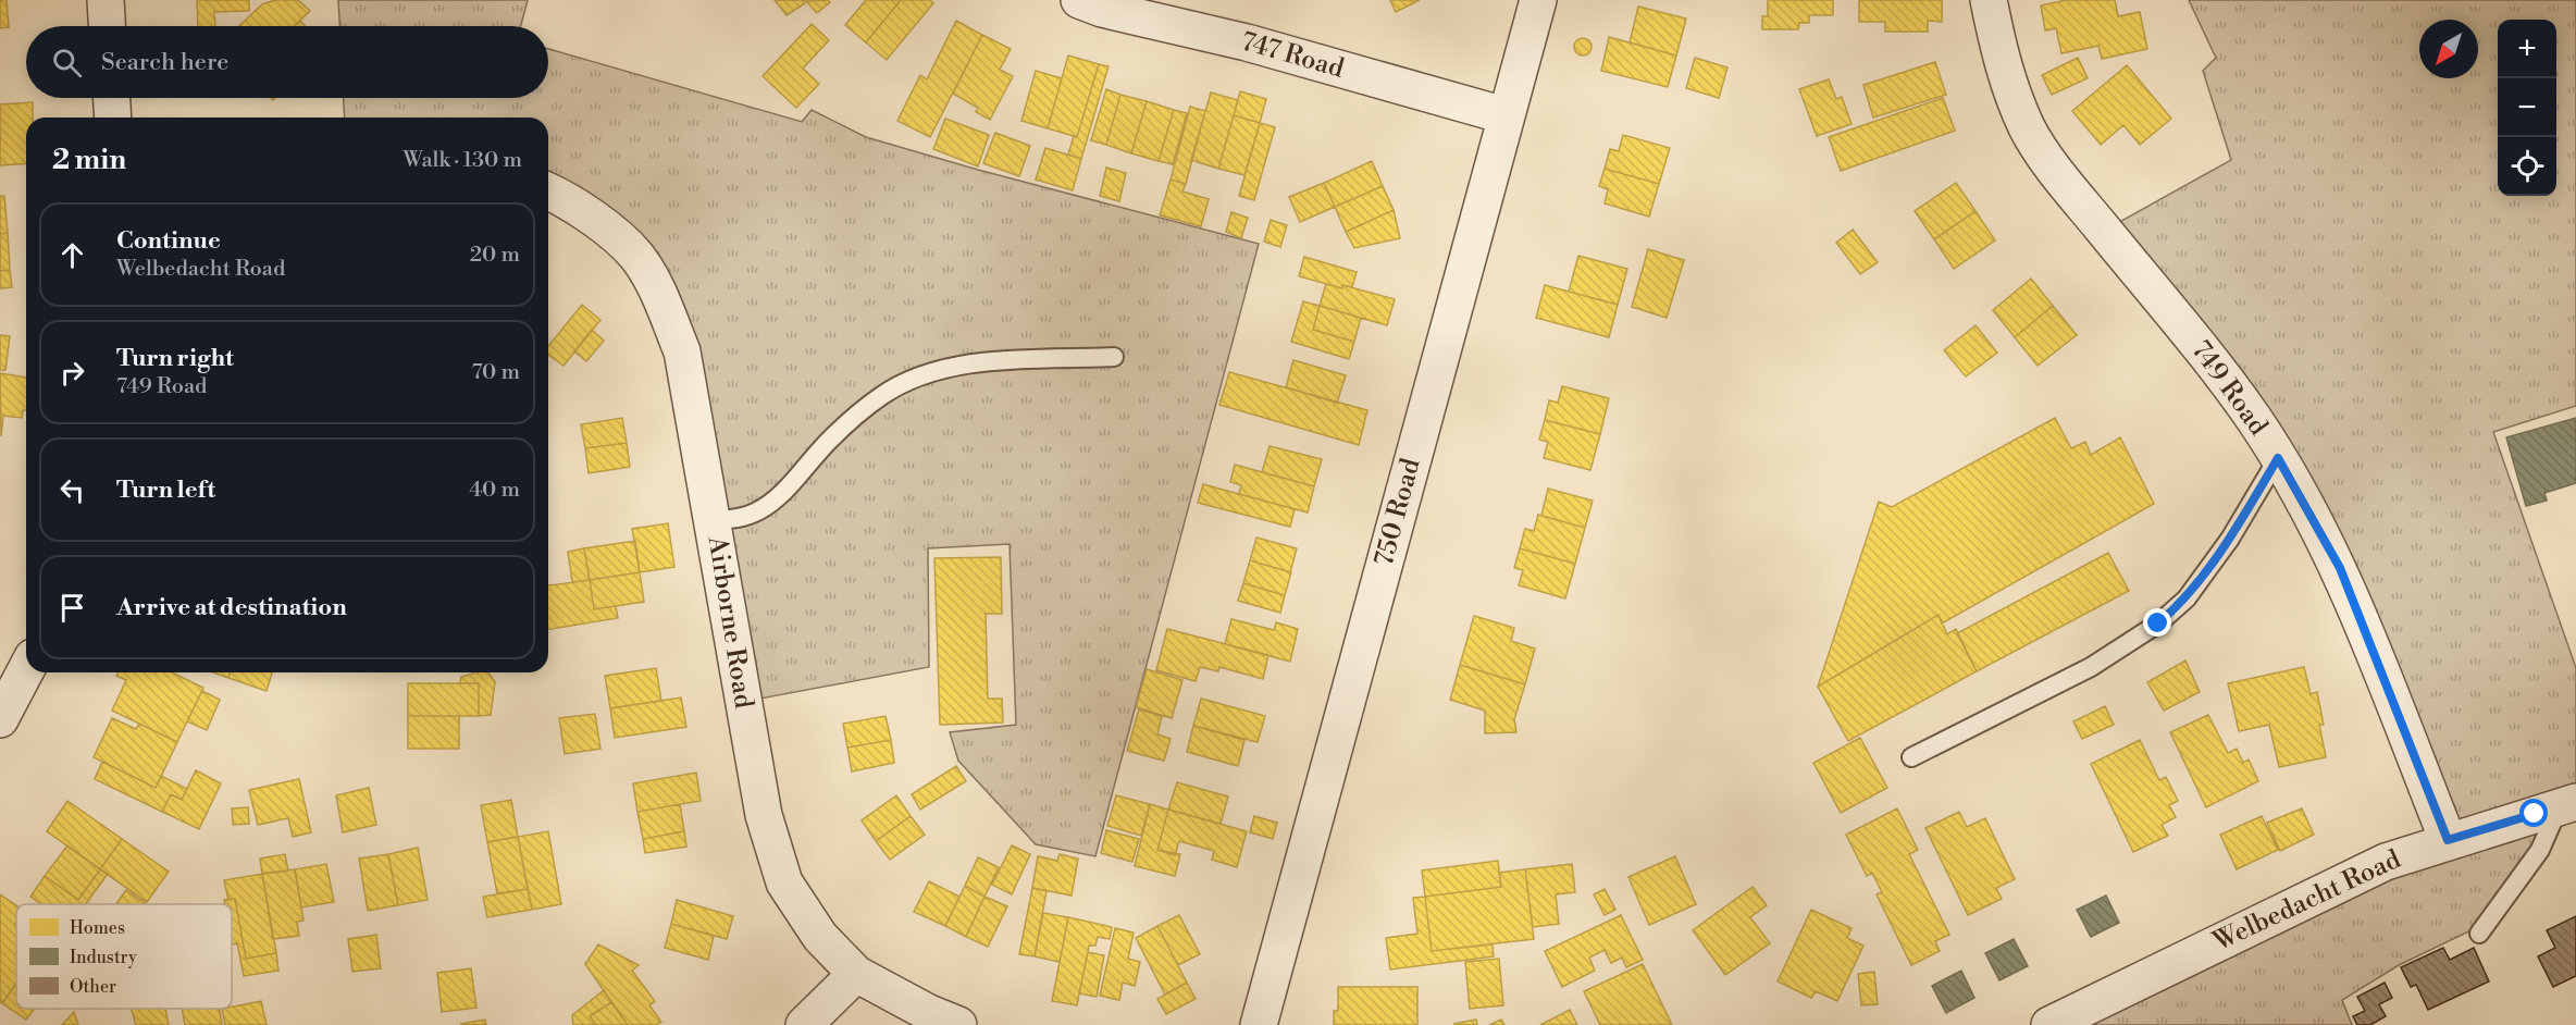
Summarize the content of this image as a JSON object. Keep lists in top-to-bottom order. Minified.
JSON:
{"streets":{"street":["747 Road","749 Road","750 Road","Airborne Road","Welbedacht Road"]},"crossings":[["747 Road","750 Road"],["749 Road","Welbedacht Road"]],"legend":["Homes","Industry","Other"],"north":"bottom left","page":{"map_buttons":["+","−"],"search":"Search here","heading":["2 min","Walk · 130 m"],"list":[["Continue","Welbedacht Road","20 m"],["Turn right","749 Road","70 m"],["Turn left","40 m"],"Arrive at destination"]}}
